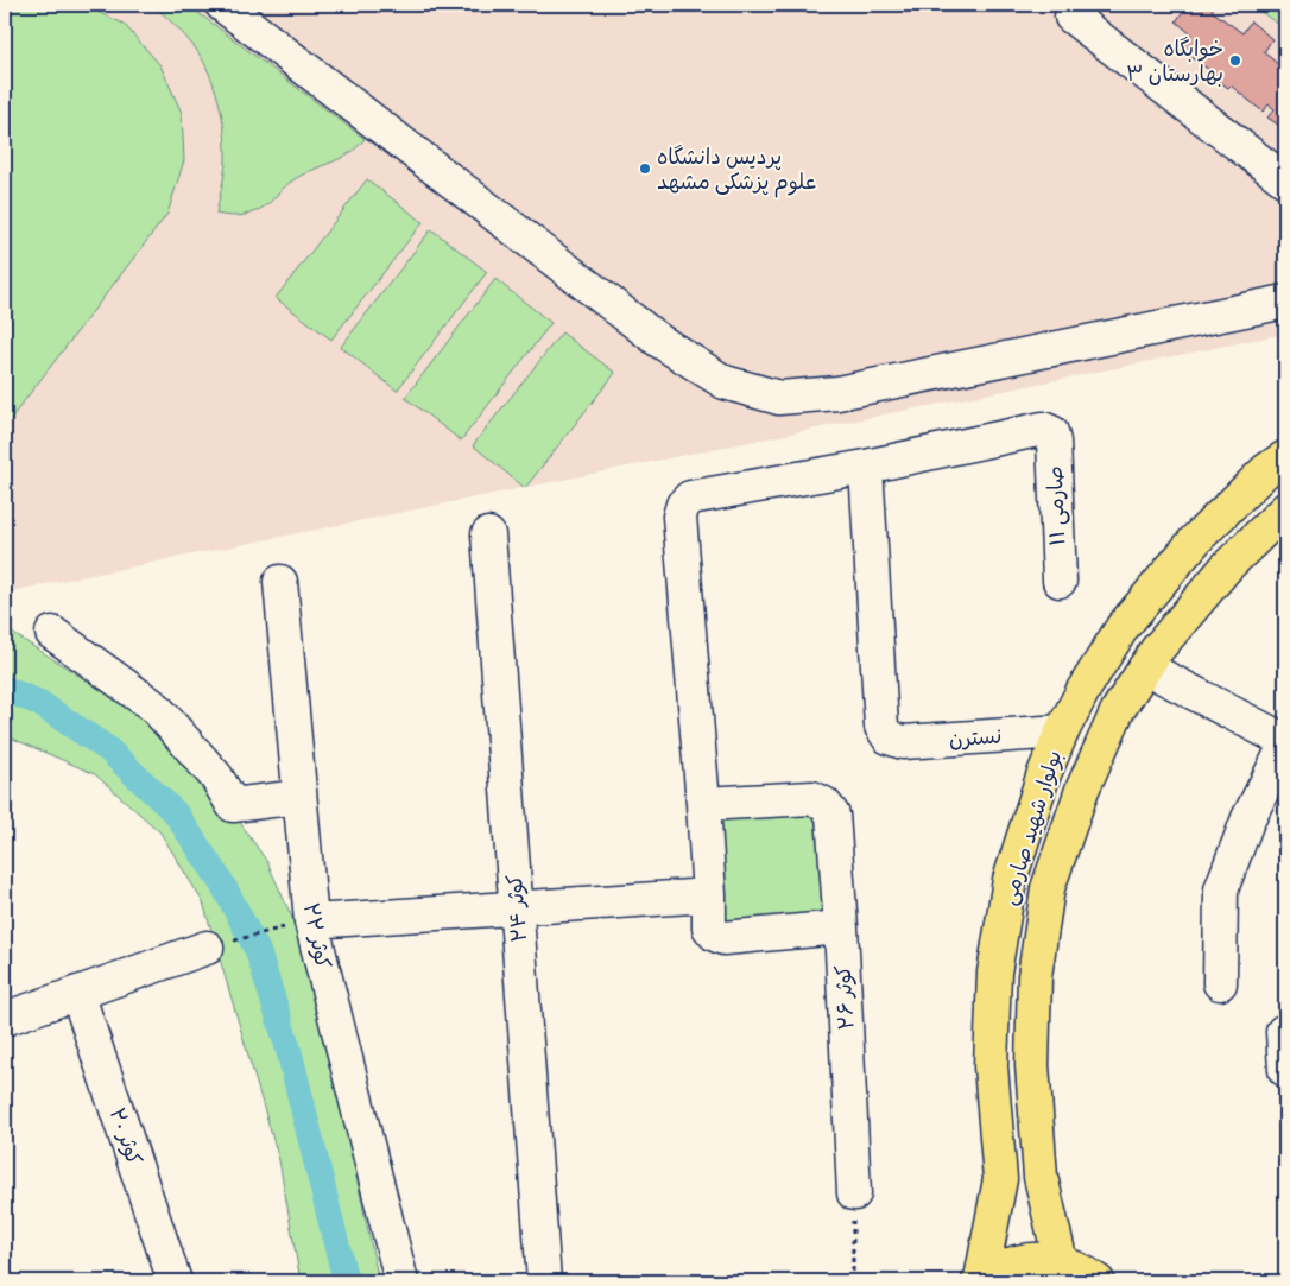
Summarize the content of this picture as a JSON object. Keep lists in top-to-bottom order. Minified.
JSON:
{"streets":{"main road":["بولوار شهید صارمی"],"street":["صارمی ۱۱","نسترن","کوثر ۲۴","کوثر ۲۲","کوثر ۲۶","کوثر ۲۰"]},"crossings":[["صارمی ۱۱","نسترن"],["نسترن","بولوار شهید صارمی"]],"places":["خوابگاه بهارستان ۳","پردیس دانشگاه علوم پزشکی مشهد"]}
